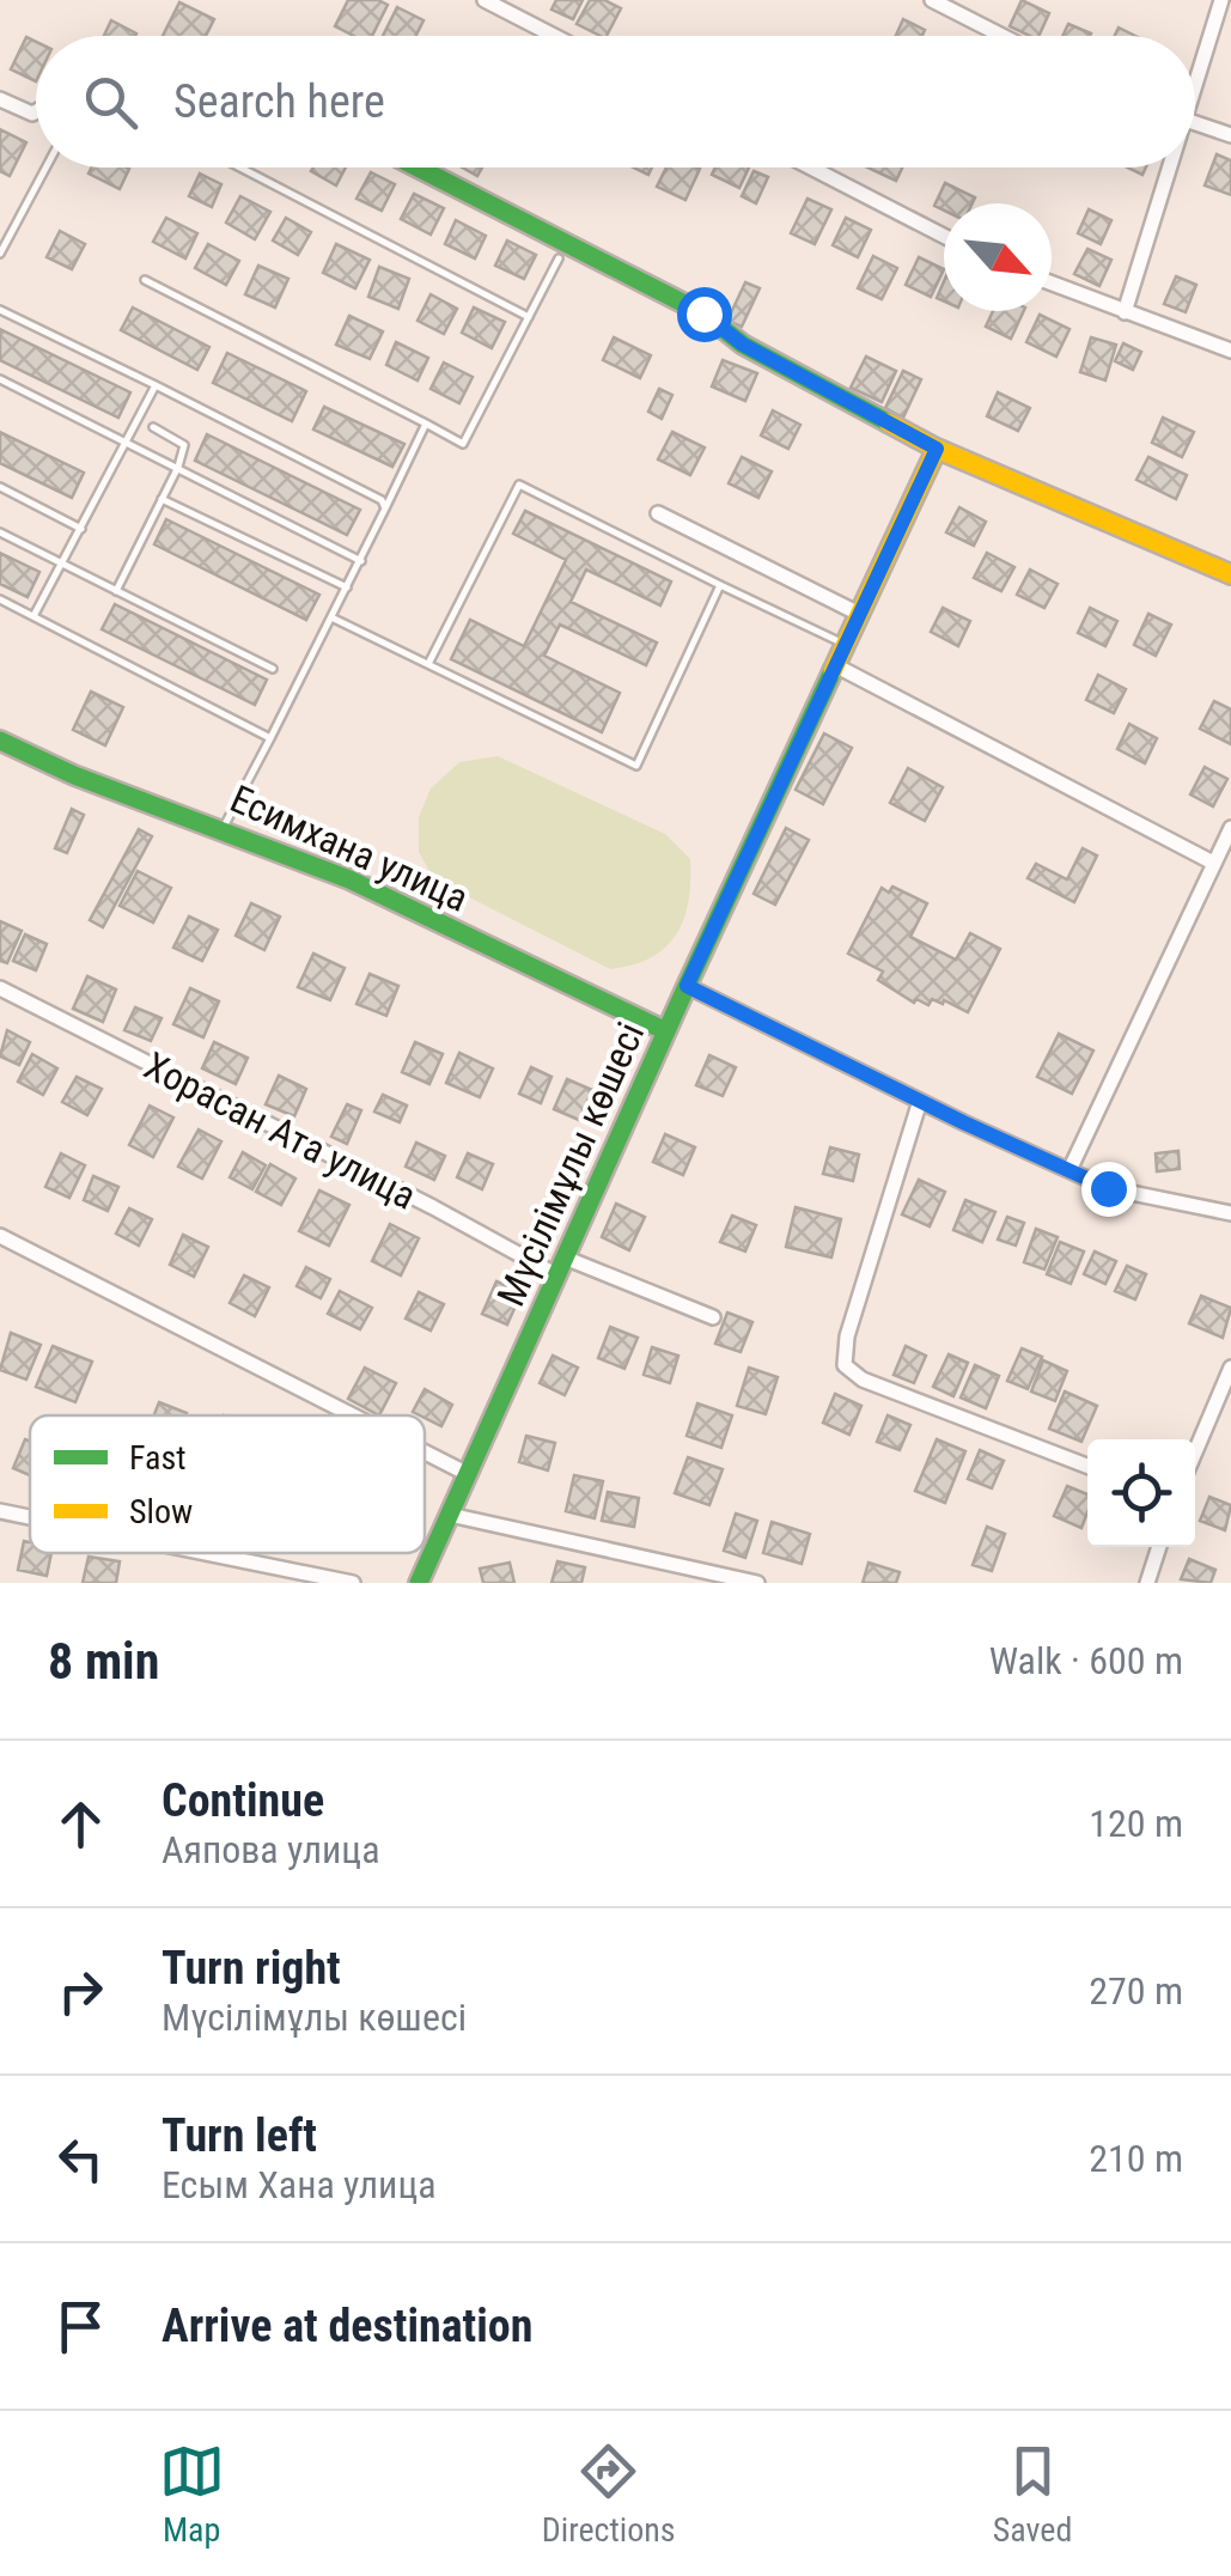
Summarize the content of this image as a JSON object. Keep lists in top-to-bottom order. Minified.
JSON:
{"streets":{"street":["Есимхана улица","Хорасан Ата улица","Мүсілімұлы көшесі"]},"crossings":[["Есимхана улица","Мүсілімұлы көшесі"],["Хорасан Ата улица","Мүсілімұлы көшесі"]],"legend":["Fast","Slow"],"north":"bottom right","page":{"search":"Search here","heading":["8 min","Walk · 600 m"],"list":[["Continue","Аяпова улица","120 m"],["Turn right","Мүсілімұлы көшесі","270 m"],["Turn left","Есым Хана улица","210 m"],"Arrive at destination"],"nav":["Map","Directions","Saved"]}}
